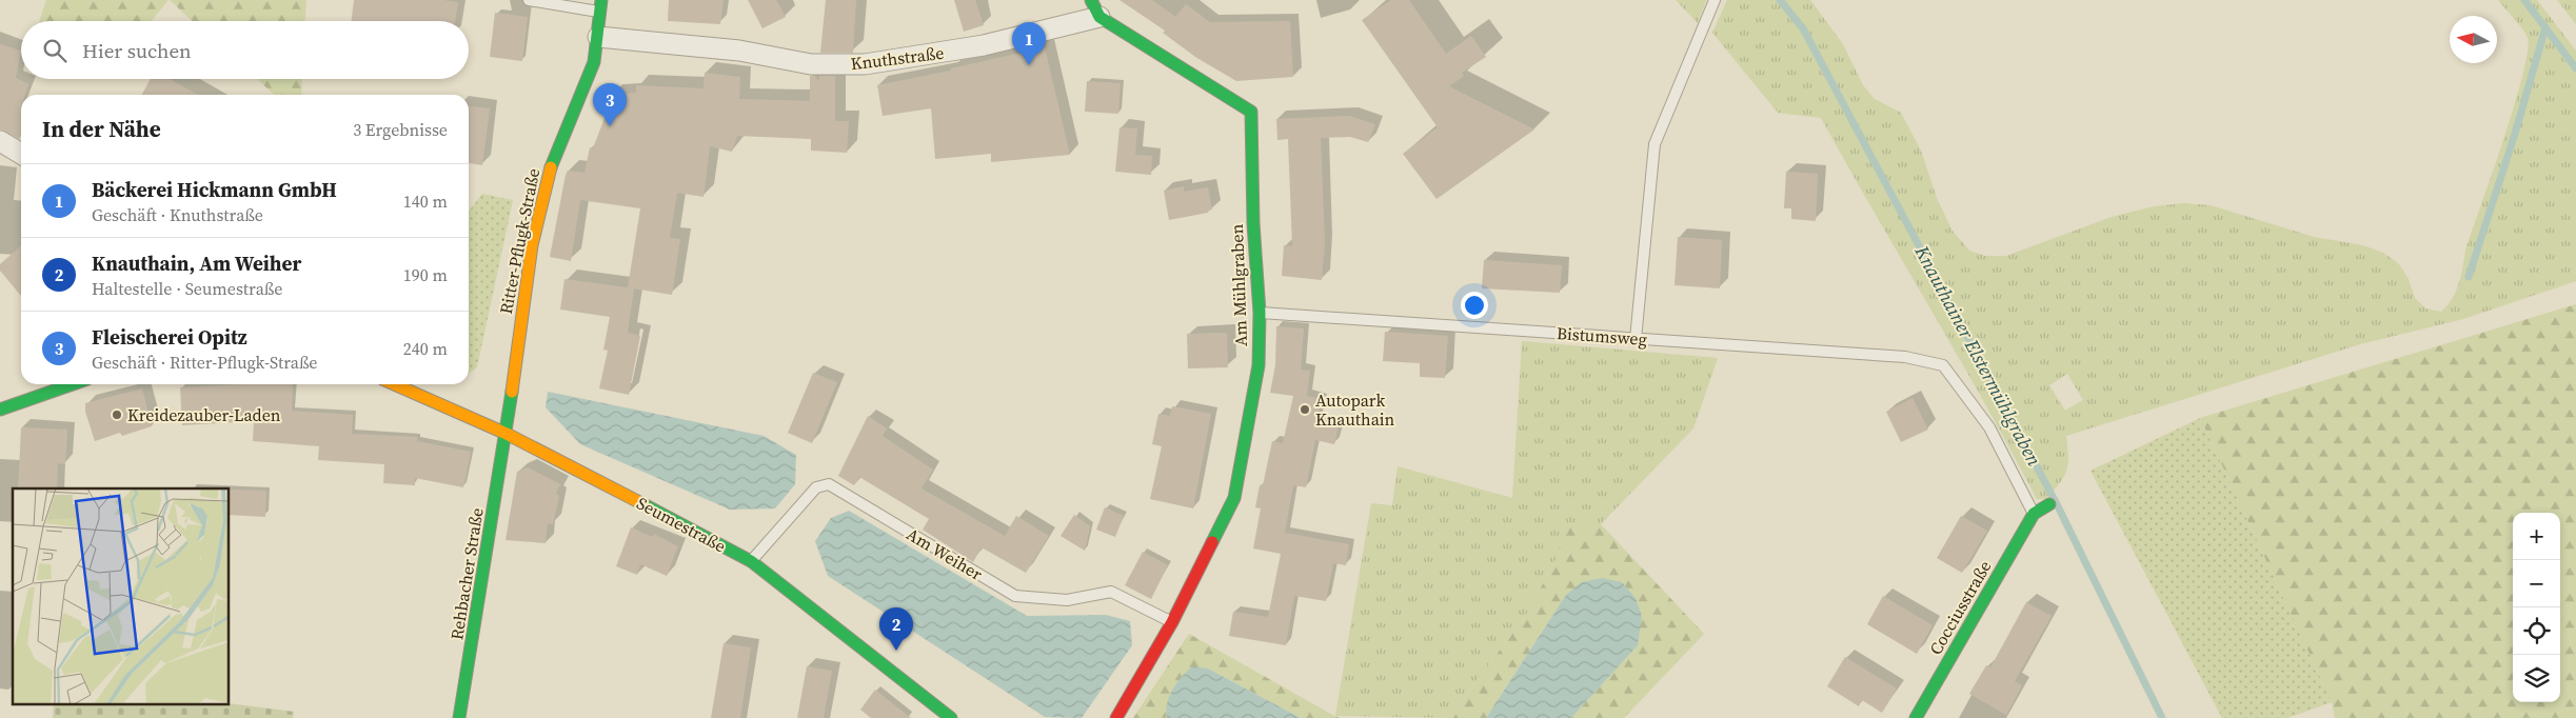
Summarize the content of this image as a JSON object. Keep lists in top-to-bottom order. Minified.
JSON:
{"streets":{"street":["Knuthstraße","Ritter-Pflugk-Straße","Am Mühlgraben","Seumestraße","Rehbacher Straße","Cocciusstraße"],"lane":["Bistumsweg","Am Weiher"]},"crossings":[["Knuthstraße","Ritter-Pflugk-Straße"],["Knuthstraße","Am Mühlgraben"],["Ritter-Pflugk-Straße","Seumestraße"],["Ritter-Pflugk-Straße","Rehbacher Straße"],["Am Mühlgraben","Bistumsweg"],["Am Mühlgraben","Am Weiher"],["Bistumsweg","Cocciusstraße"],["Seumestraße","Am Weiher"],["Seumestraße","Rehbacher Straße"]],"water":["Knauthainer Elstermühlgraben"],"places":["Autopark Knauthain","Kreidezauber-Laden"],"north":"left","page":{"search":"Hier suchen","pins":["1","3","2"],"heading":["In der Nähe","3 Ergebnisse"],"list":[{"mark":"1","name":"Bäckerei Hickmann GmbH","note":"Geschäft · Knuthstraße","value":"140 m"},{"mark":"2","name":"Knauthain, Am Weiher","note":"Haltestelle · Seumestraße","value":"190 m"},{"mark":"3","name":"Fleischerei Opitz","note":"Geschäft · Ritter-Pflugk-Straße","value":"240 m"}],"map_buttons":["+","−"]}}
